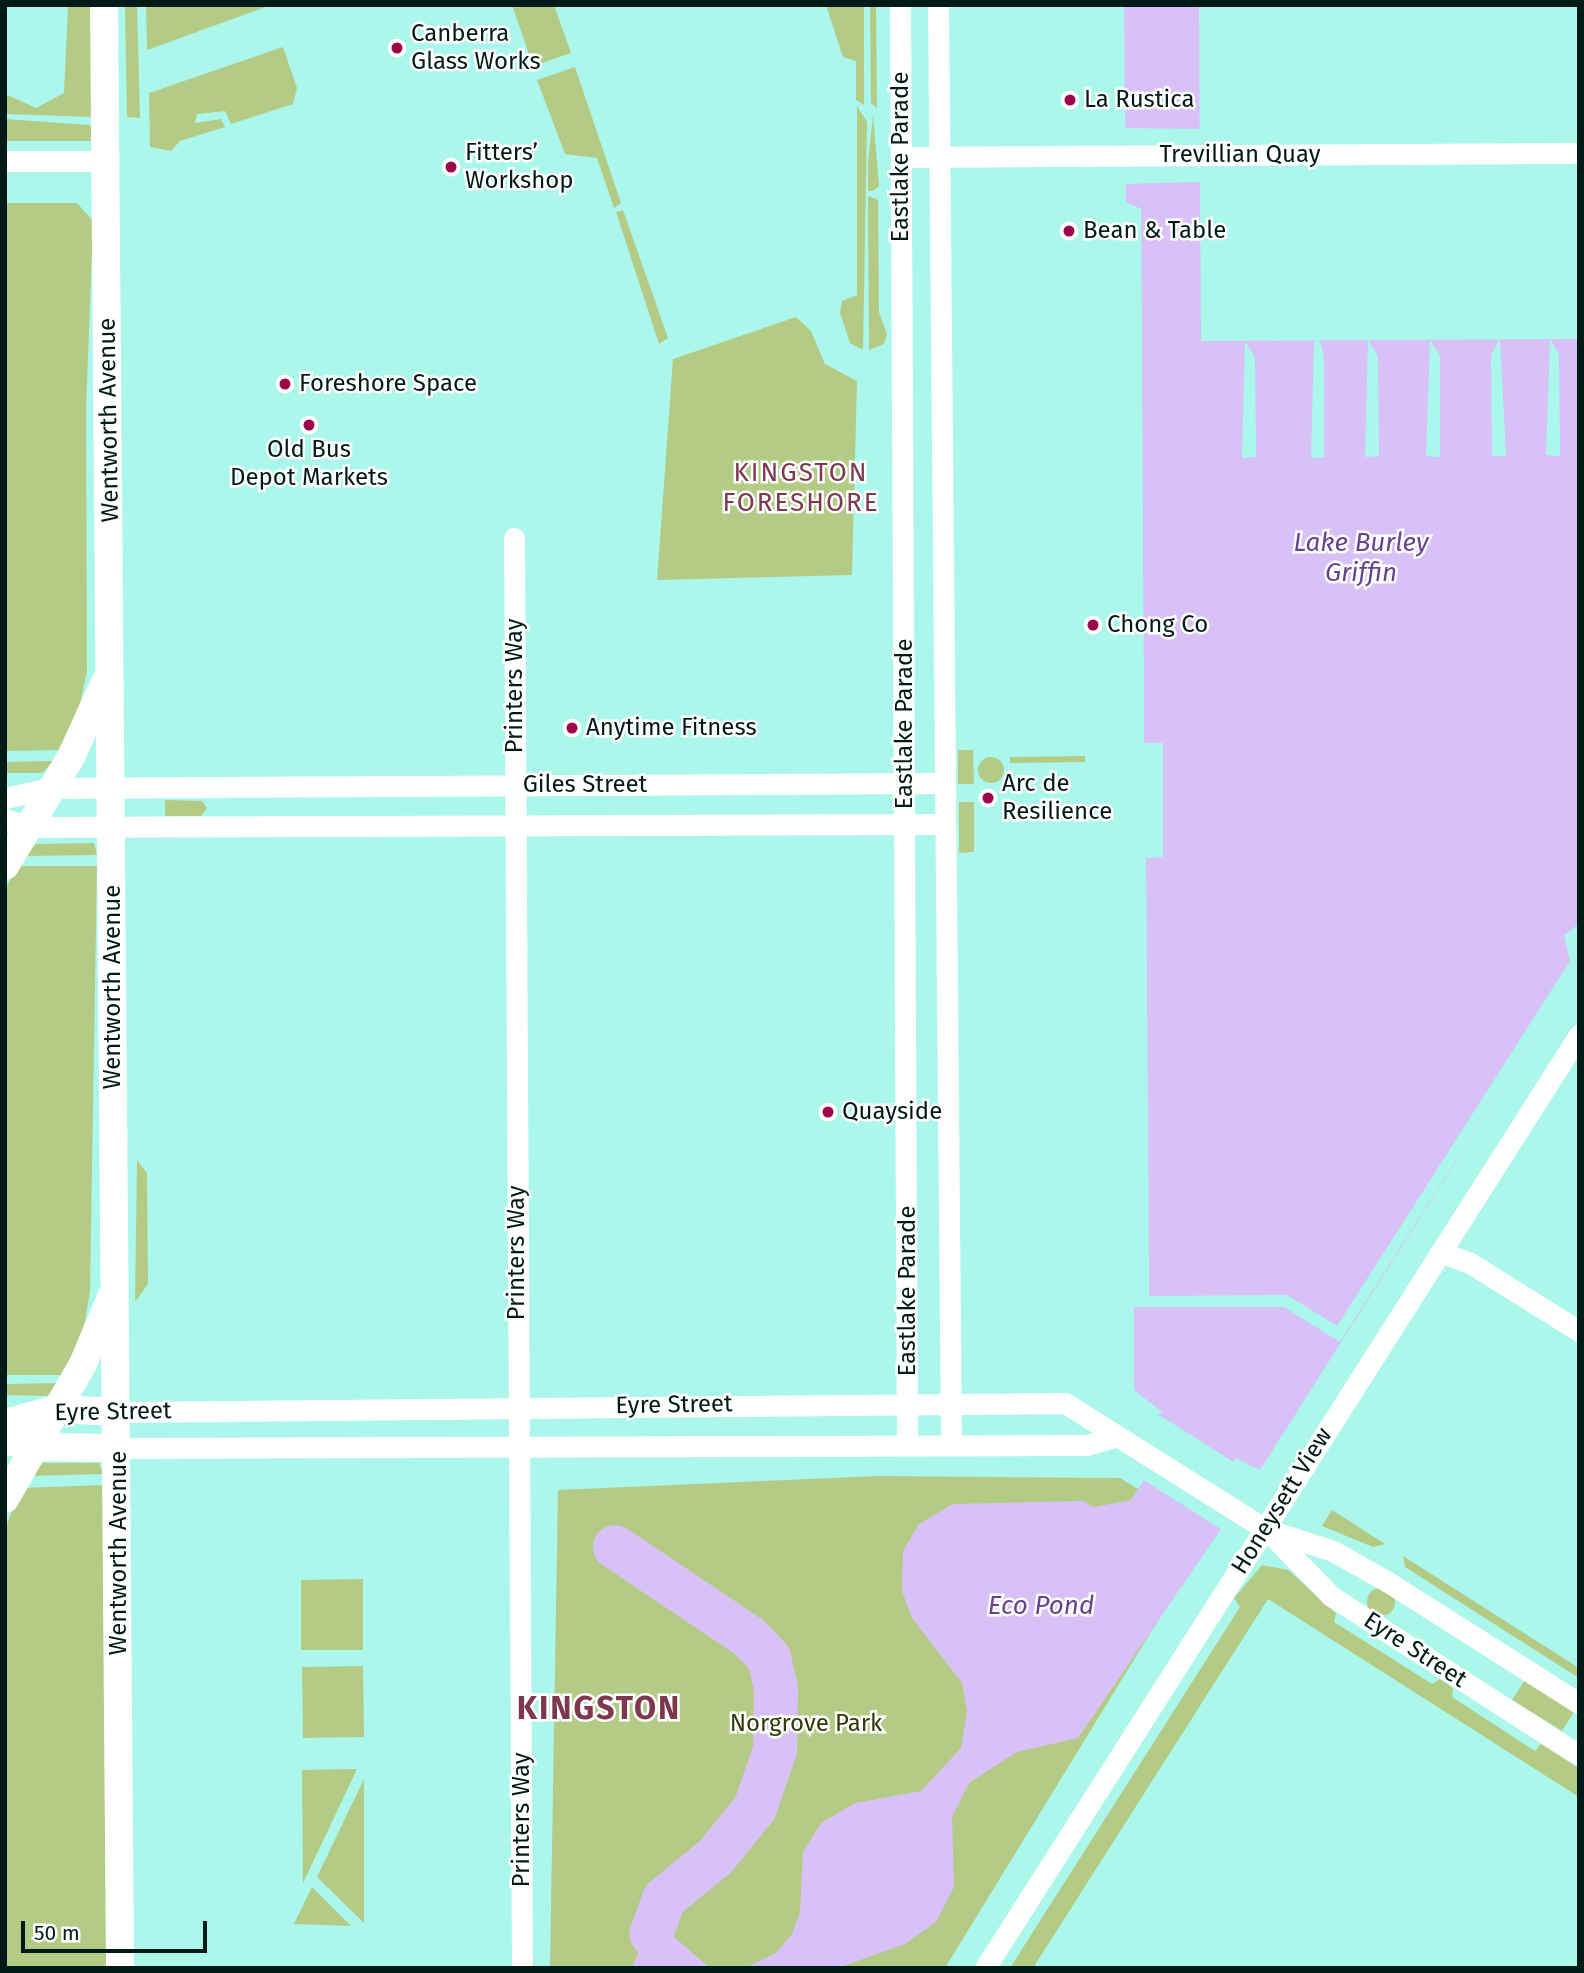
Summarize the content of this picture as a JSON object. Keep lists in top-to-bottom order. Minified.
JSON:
{"streets":{"main road":["Wentworth Avenue","Eyre Street"],"street":["Trevillian Quay","Eastlake Parade","Printers Way","Giles Street","Honeysett View"]},"crossings":[["Trevillian Quay","Eastlake Parade"],["Eastlake Parade","Giles Street"],["Eastlake Parade","Eyre Street"],["Wentworth Avenue","Giles Street"],["Wentworth Avenue","Eyre Street"],["Printers Way","Giles Street"],["Printers Way","Eyre Street"],["Eyre Street","Honeysett View"]],"districts":["KINGSTON FORESHORE","KINGSTON"],"water":["Lake Burley Griffin","Eco Pond"],"parks":["Norgrove Park"],"places":["Canberra Glass Works","La Rustica","Fitters’ Workshop","Bean & Table","Foreshore Space","Old Bus Depot Markets","Chong Co","Anytime Fitness","Arc de Resilience","Quayside"],"scale_bar":"50 m"}
